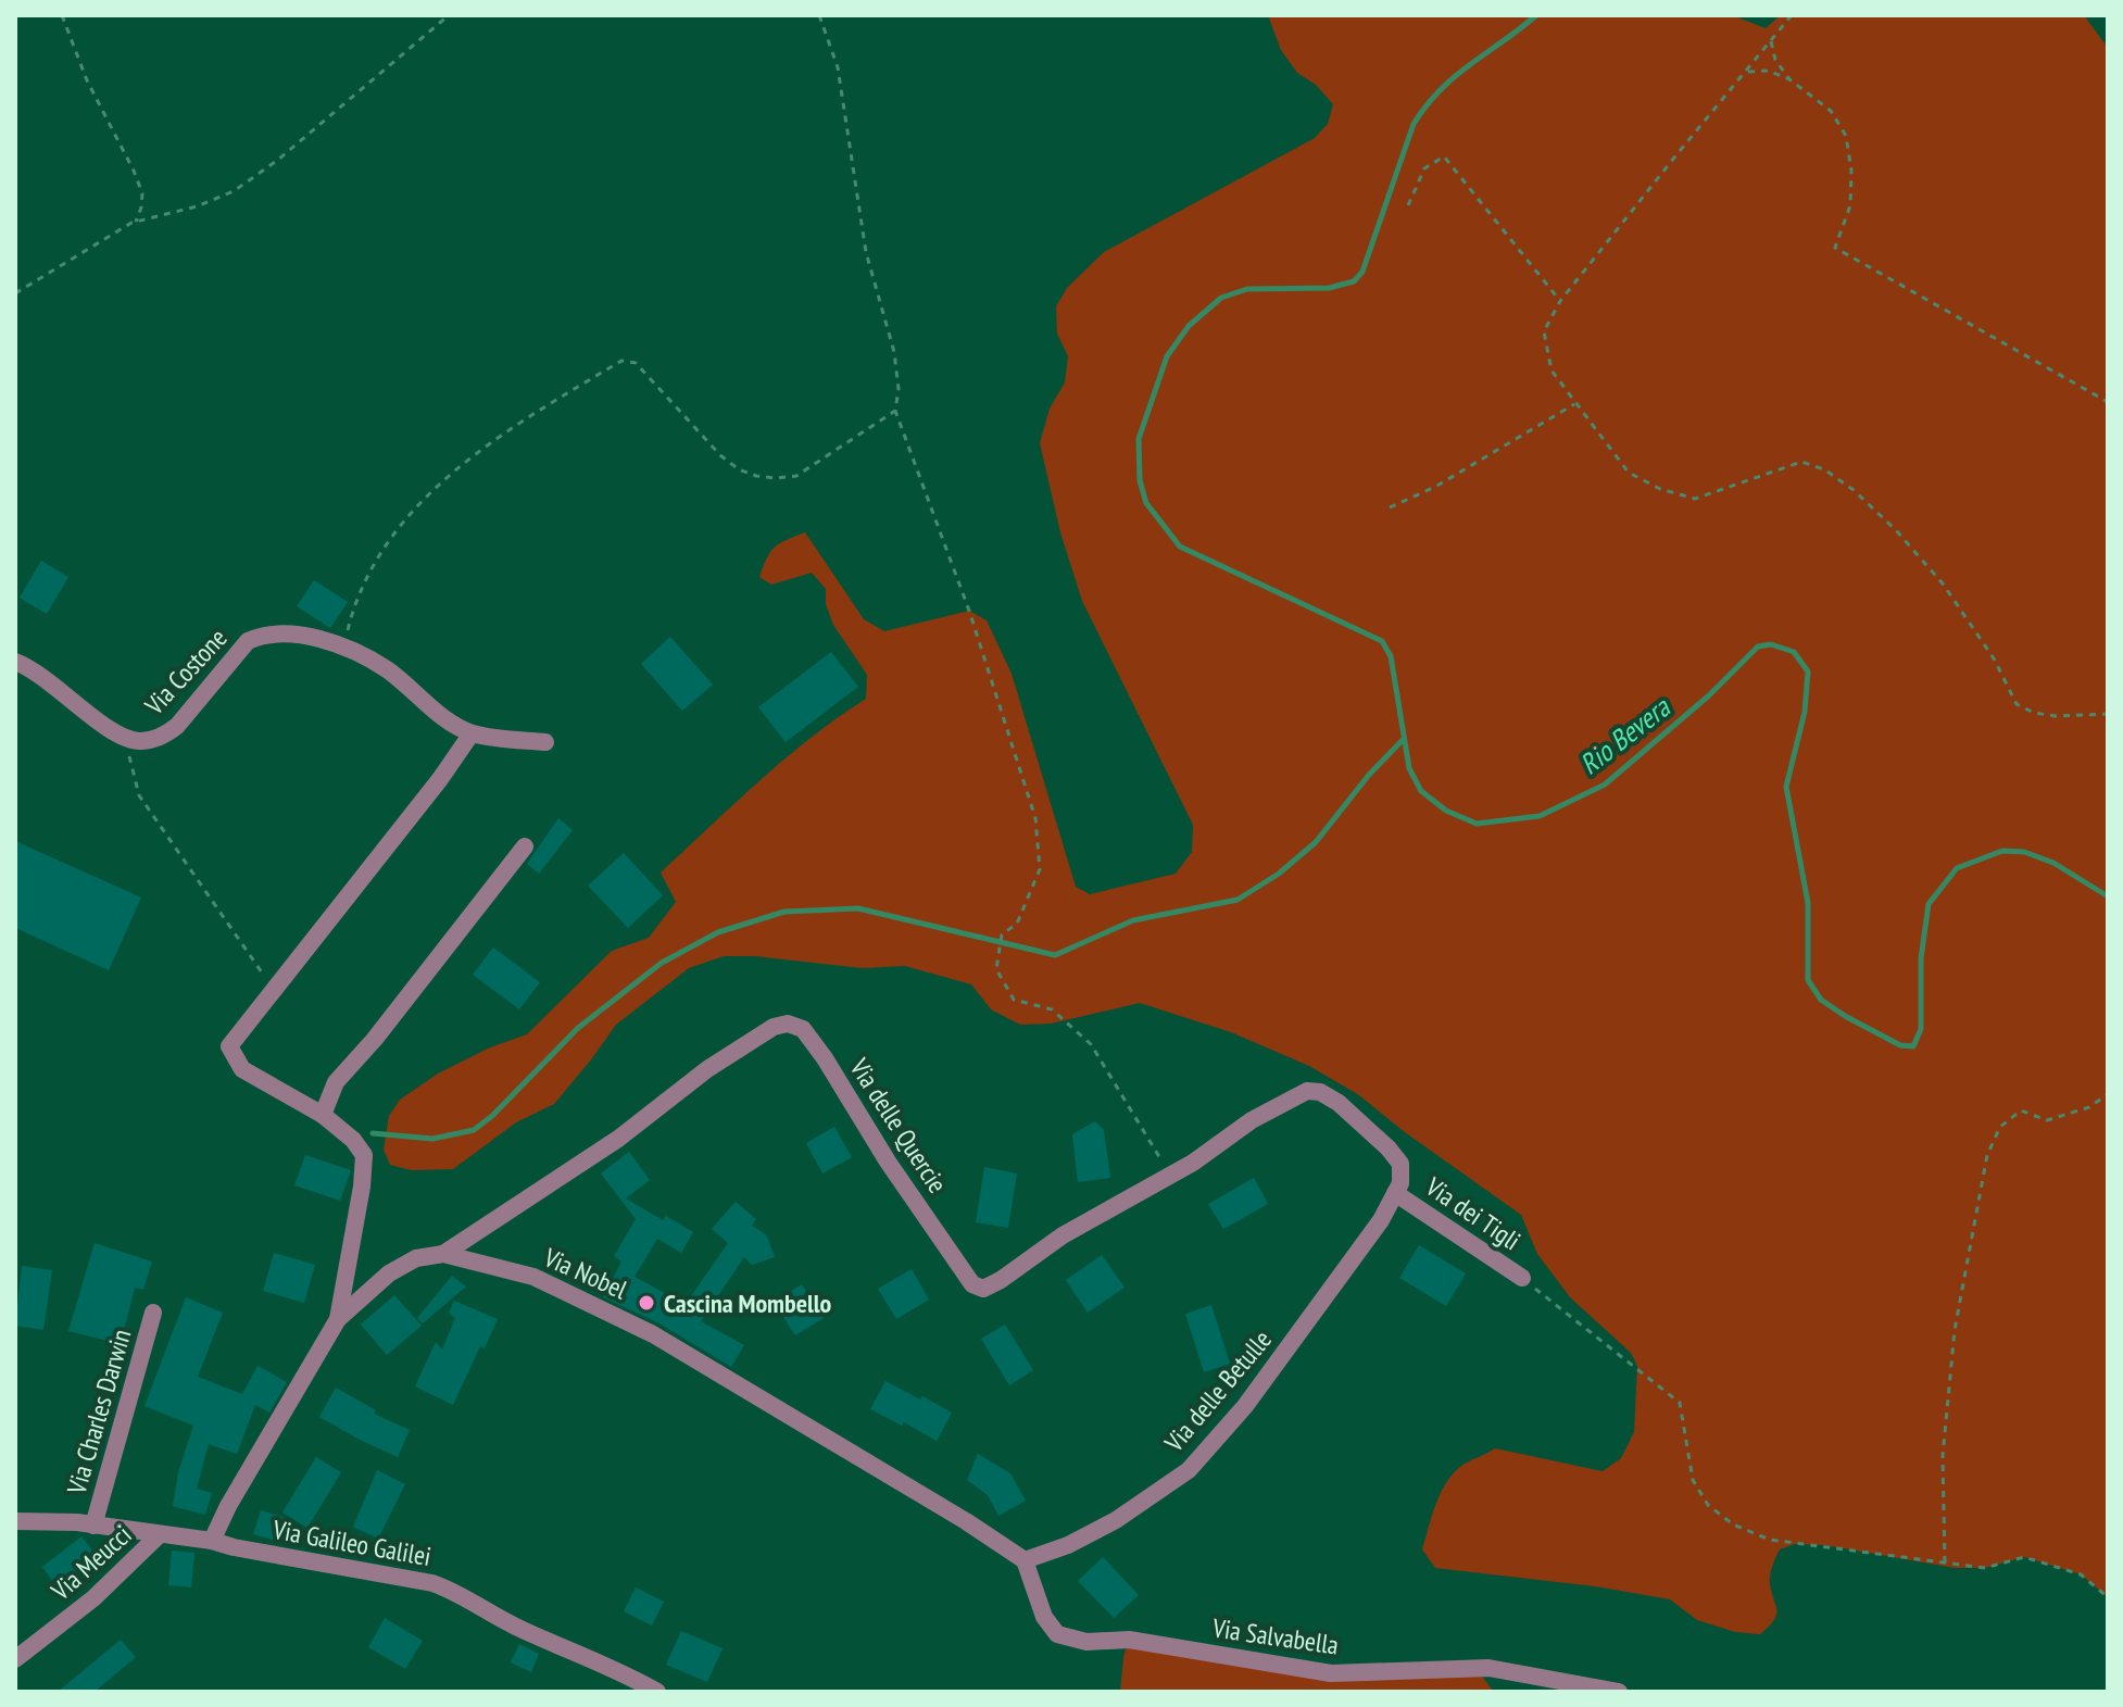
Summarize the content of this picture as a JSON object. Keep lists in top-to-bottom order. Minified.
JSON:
{"streets":{"street":["Via Costone","Via delle Quercie","Via dei Tigli","Via Nobel","Via delle Betulle","Via Charles Darwin","Via Galileo Galilei","Via Meucci","Via Salvabella"]},"crossings":[["Via delle Quercie","Via dei Tigli"],["Via delle Quercie","Via Nobel"],["Via delle Quercie","Via delle Betulle"],["Via dei Tigli","Via delle Betulle"],["Via Nobel","Via delle Betulle"],["Via Nobel","Via Salvabella"],["Via delle Betulle","Via Salvabella"],["Via Charles Darwin","Via Galileo Galilei"],["Via Galileo Galilei","Via Meucci"]],"water":["Rio Bevera"],"places":["Cascina Mombello"]}
